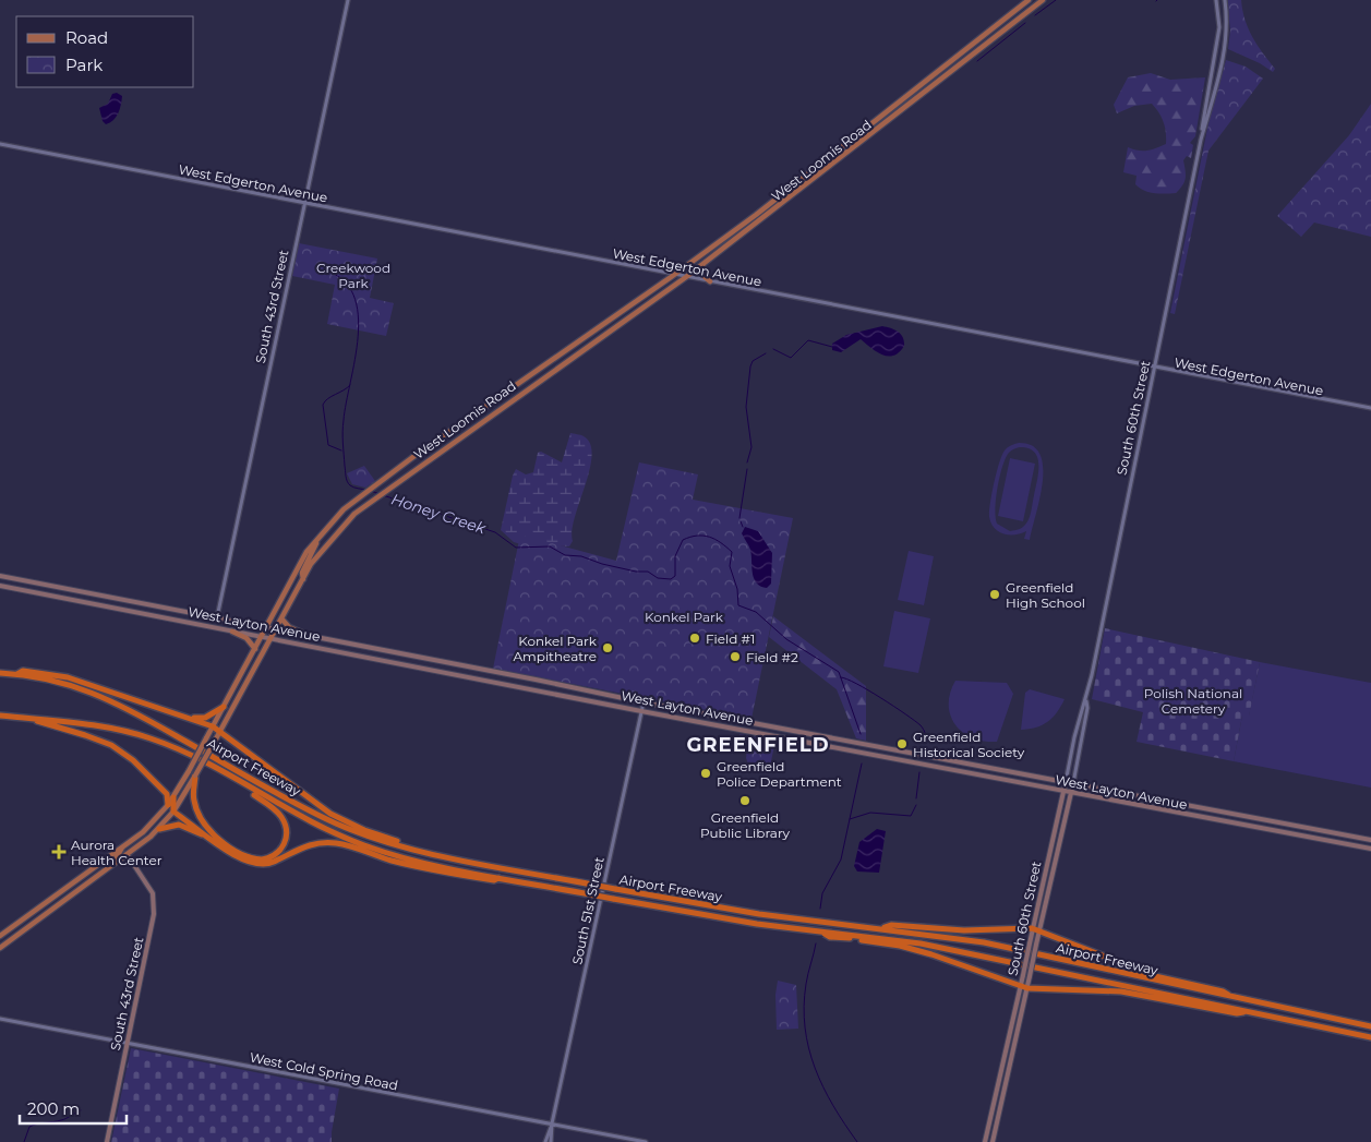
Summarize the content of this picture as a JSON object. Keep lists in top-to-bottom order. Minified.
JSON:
{"streets":{"highway":["Airport Freeway"],"main road":["West Loomis Road","South 43rd Street","South 60th Street","West Layton Avenue"],"street":["West Edgerton Avenue","South 51st Street","West Cold Spring Road"]},"crossings":[["West Loomis Road","West Edgerton Avenue"],["West Loomis Road","South 43rd Street"],["West Loomis Road","West Layton Avenue"],["West Edgerton Avenue","South 43rd Street"],["West Edgerton Avenue","South 60th Street"],["South 43rd Street","West Layton Avenue"],["South 43rd Street","West Cold Spring Road"],["South 60th Street","West Layton Avenue"],["West Layton Avenue","South 51st Street"],["South 51st Street","West Cold Spring Road"]],"districts":["GREENFIELD"],"water":["Honey Creek"],"parks":["Creekwood Park","Konkel Park","Polish National Cemetery"],"places":{"other":["Greenfield High School","Field #1","Konkel Park Ampitheatre","Field #2","Greenfield Historical Society","Greenfield Police Department","Greenfield Public Library"],"health":["Aurora Health Center"]},"legend":["Road","Park"],"scale_bar":"200 m"}
